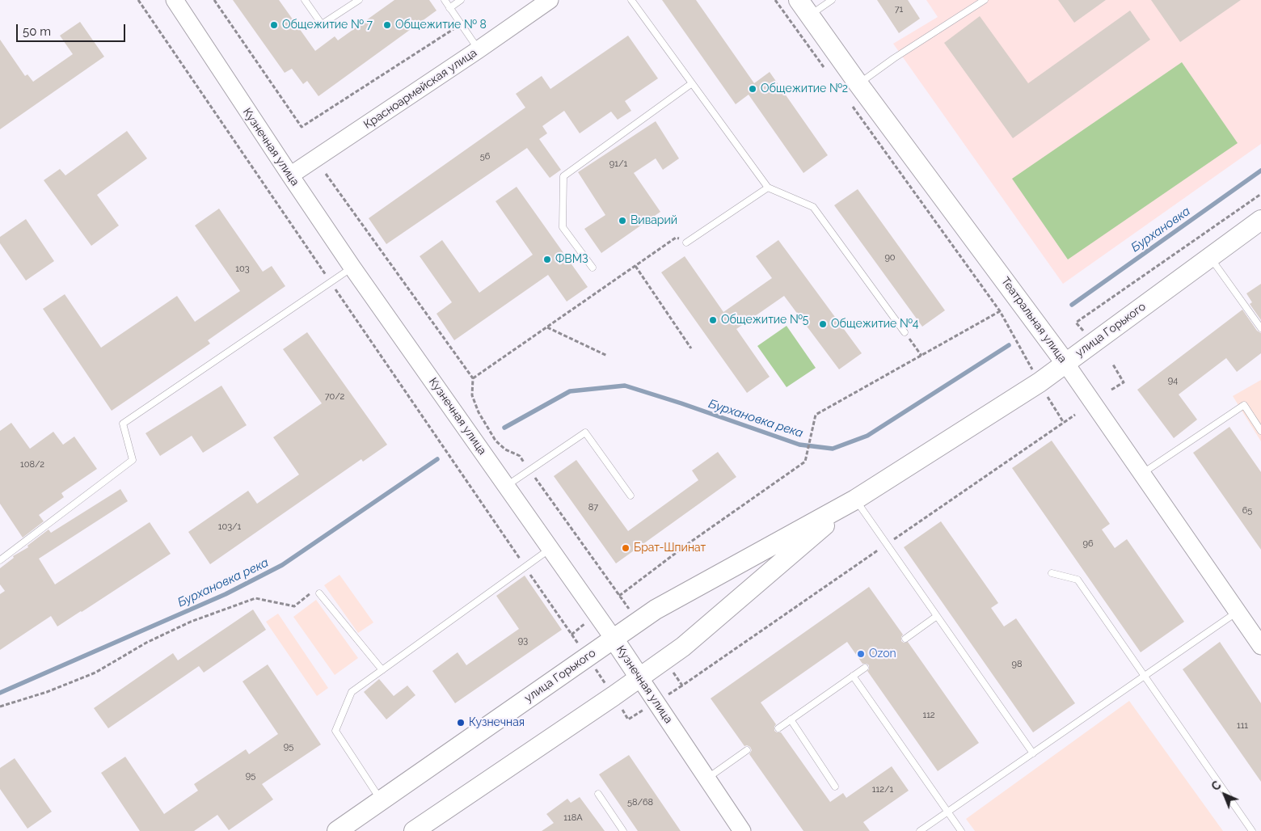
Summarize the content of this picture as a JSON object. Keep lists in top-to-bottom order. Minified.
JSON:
{"streets":{"main road":["Кузнечная улица","Театральная улица","улица Горького"],"street":["Красноармейская улица"]},"crossings":[["Красноармейская улица","Кузнечная улица"],["Кузнечная улица","улица Горького"],["Театральная улица","улица Горького"]],"water":["Бурхановка","Бурхановка река"],"places":["Общежитие № 7","Общежитие № 8","Общежитие №2","Виварий","ФВМЗ","Общежитие №5","Общежитие №4","Брат-Шпинат","Ozon","Кузнечная"],"house_numbers":["71","56","91/1","90","103","94","70/2","108/2","87","65","103/1","96","93","98","112","111","95","95","112/1","58/68","118А"],"scale_bar":"50 m","north":"top left"}
